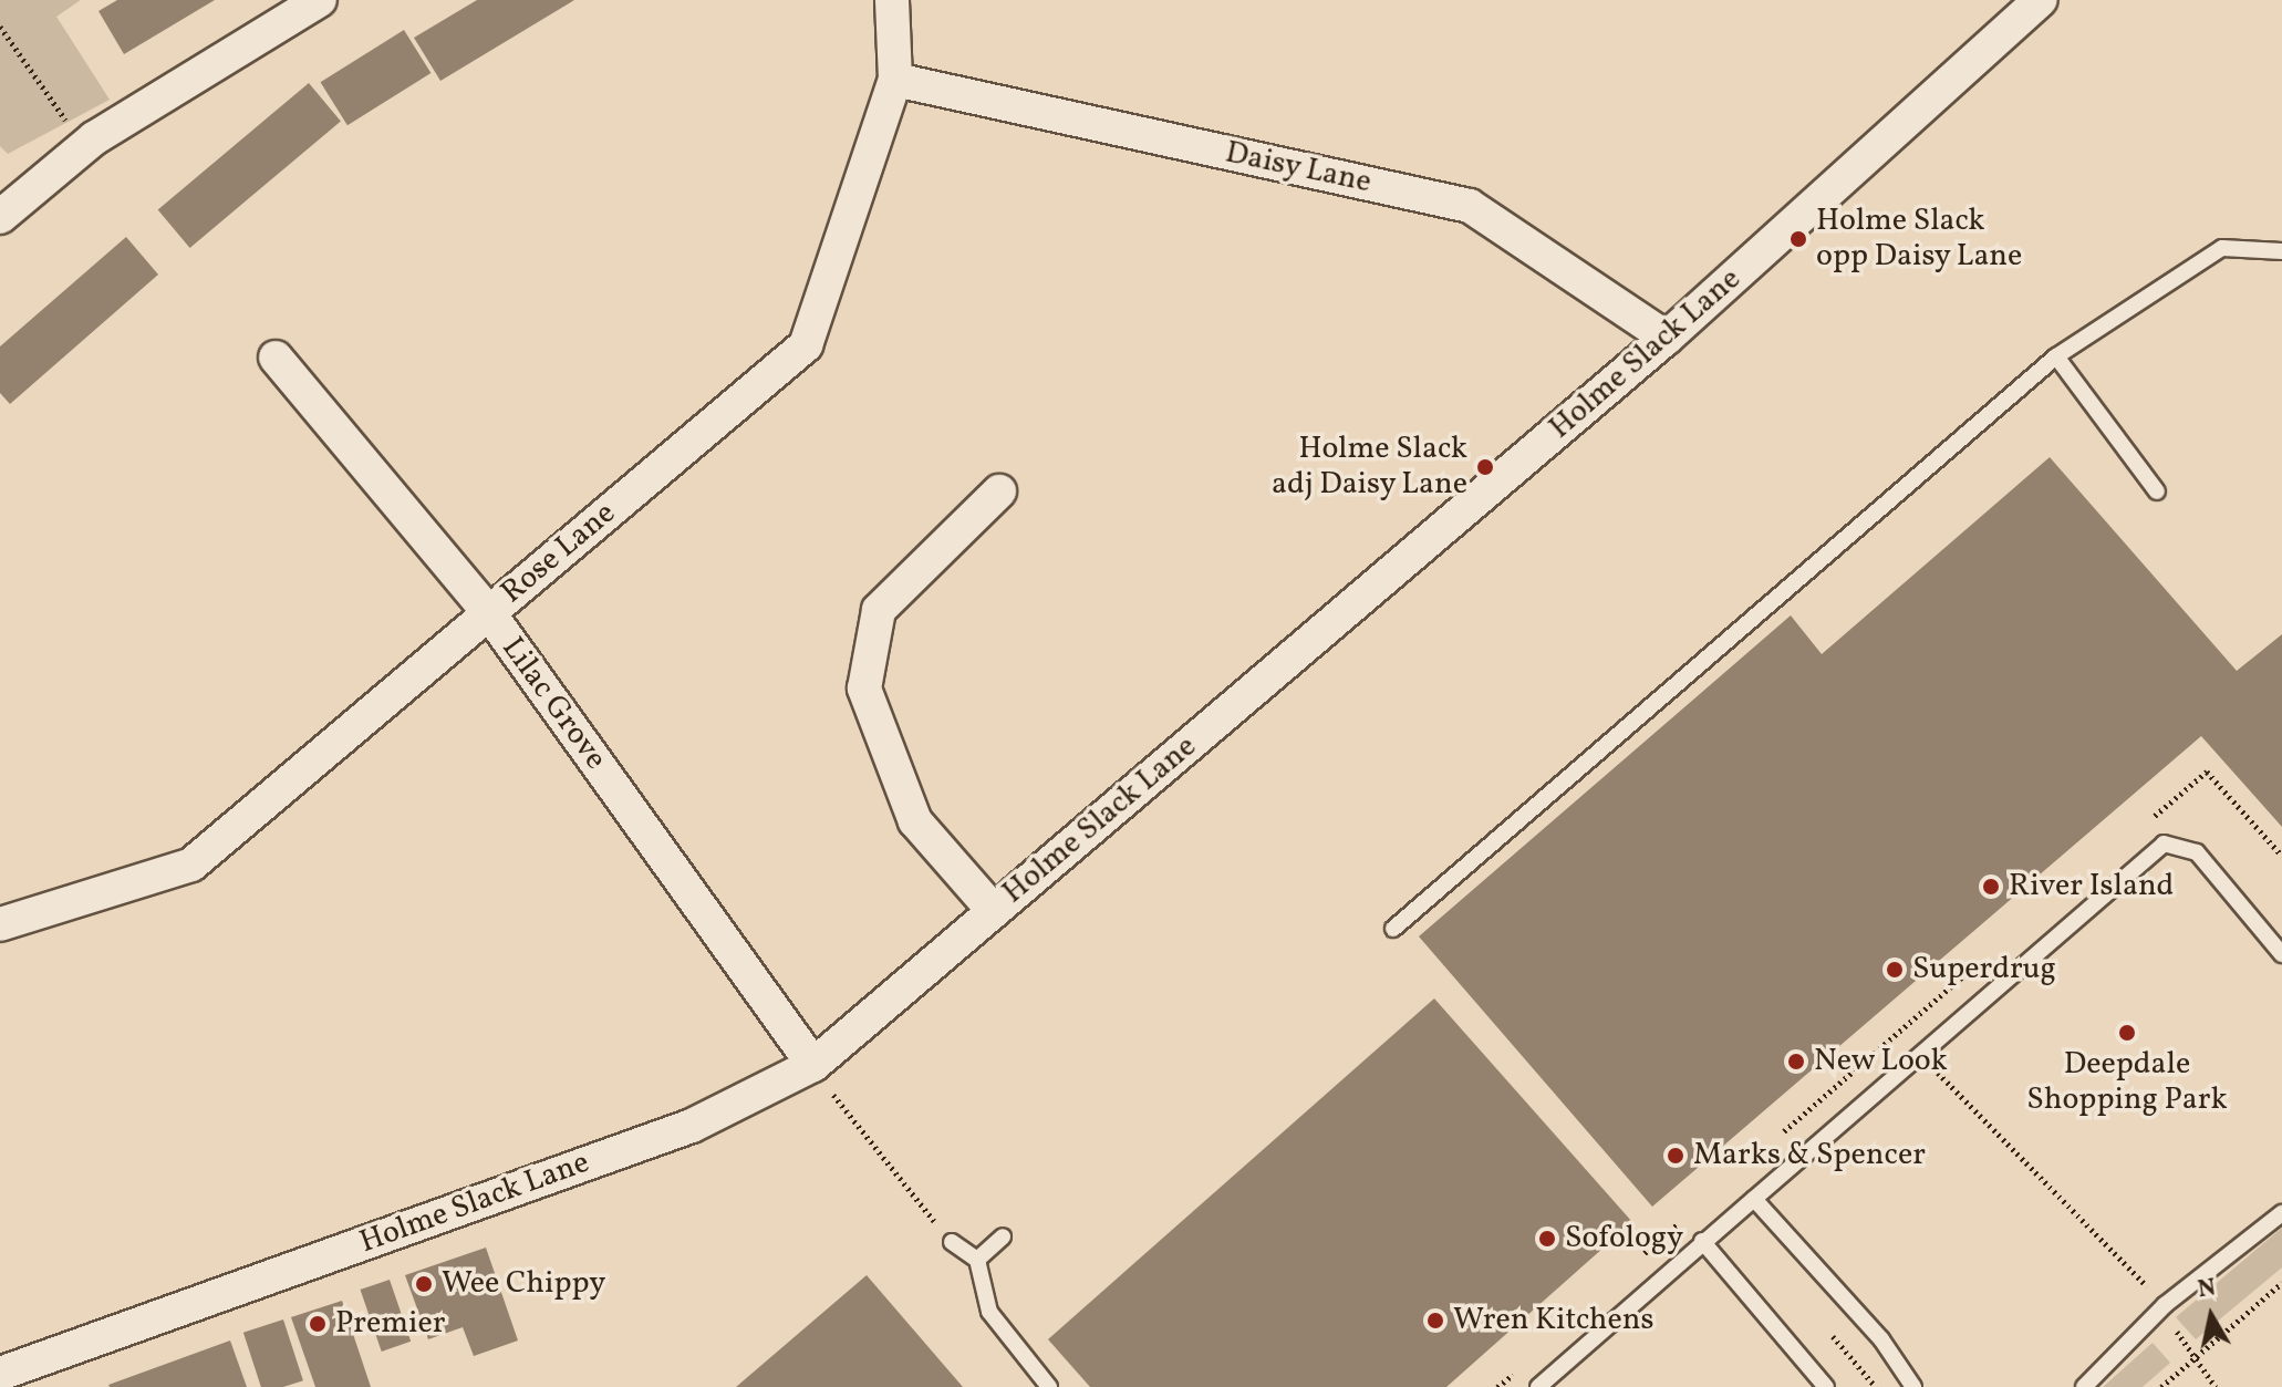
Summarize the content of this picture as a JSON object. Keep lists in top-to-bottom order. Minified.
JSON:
{"streets":{"street":["Daisy Lane","Holme Slack Lane","Rose Lane","Lilac Grove"]},"crossings":[["Daisy Lane","Holme Slack Lane"],["Daisy Lane","Rose Lane"],["Holme Slack Lane","Lilac Grove"],["Rose Lane","Lilac Grove"]],"places":["Holme Slack opp Daisy Lane","Holme Slack adj Daisy Lane","River Island","Superdrug","Deepdale Shopping Park","New Look","Marks & Spencer","Sofology","Wee Chippy","Wren Kitchens","Premier"],"north":"top"}
